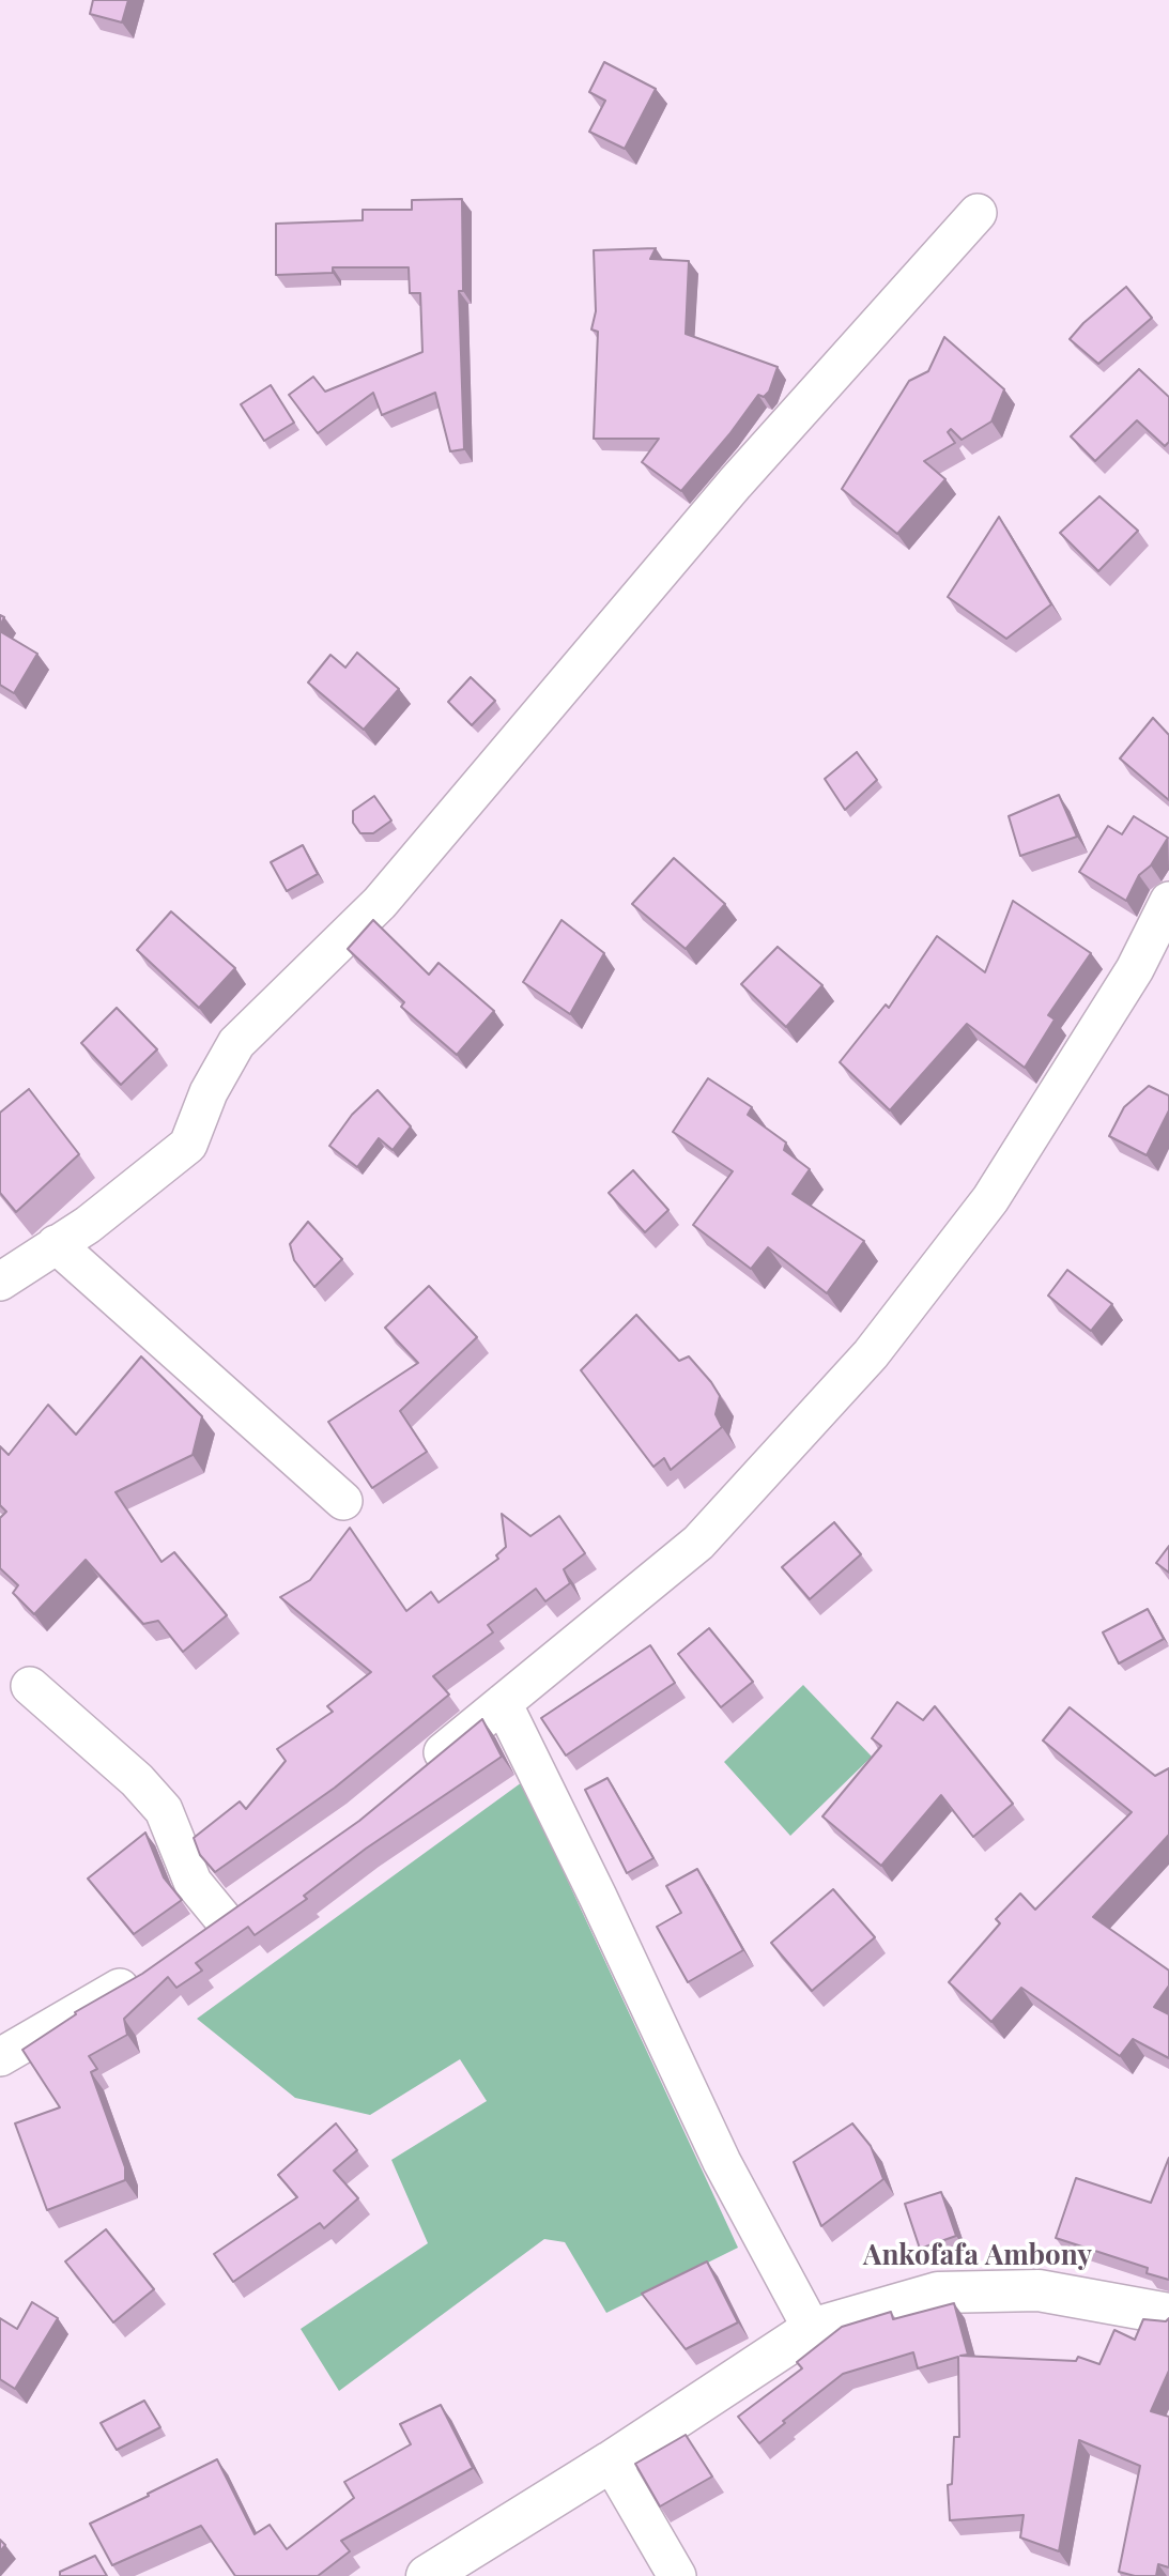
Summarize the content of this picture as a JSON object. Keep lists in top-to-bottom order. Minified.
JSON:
{"districts":["Ankofafa Ambony"]}
